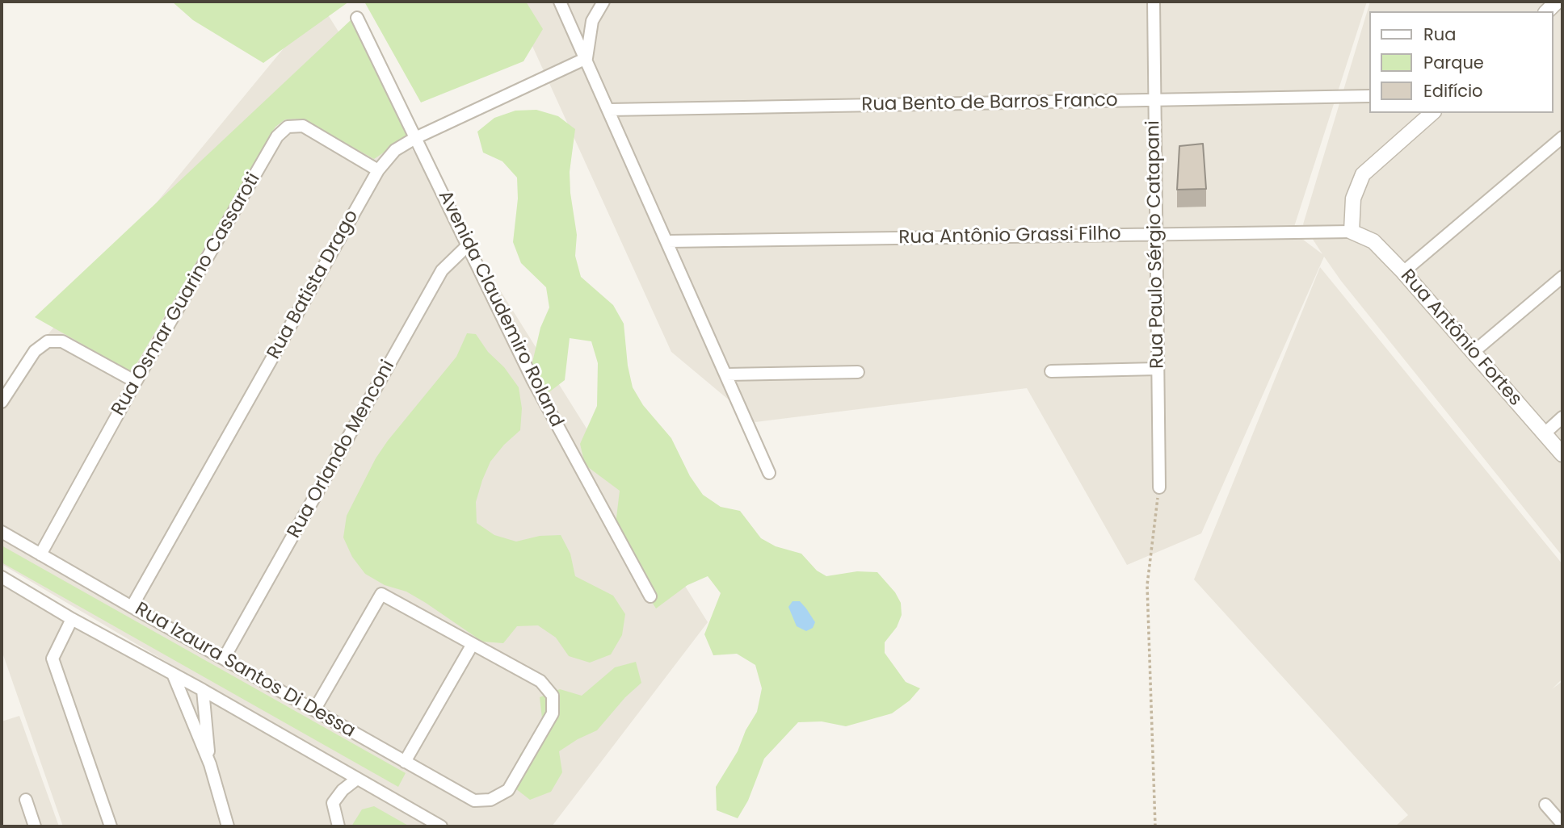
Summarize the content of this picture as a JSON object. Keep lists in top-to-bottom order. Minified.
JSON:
{"streets":{"street":["Rua Bento de Barros Franco","Rua Antônio Grassi Filho","Rua Paulo Sérgio Catapani","Rua Batista Drago","Rua Osmar Guarino Cassaroti","Avenida Claudemiro Roland","Rua Antônio Fortes","Rua Orlando Menconi","Rua Izaura Santos Di Dessa"]},"crossings":[["Rua Bento de Barros Franco","Rua Paulo Sérgio Catapani"],["Rua Antônio Grassi Filho","Rua Paulo Sérgio Catapani"],["Rua Antônio Grassi Filho","Rua Antônio Fortes"],["Rua Batista Drago","Rua Osmar Guarino Cassaroti"],["Rua Batista Drago","Avenida Claudemiro Roland"],["Rua Batista Drago","Rua Izaura Santos Di Dessa"],["Rua Osmar Guarino Cassaroti","Rua Izaura Santos Di Dessa"],["Avenida Claudemiro Roland","Rua Orlando Menconi"],["Rua Orlando Menconi","Rua Izaura Santos Di Dessa"]],"legend":["Rua","Parque","Edifício"]}
